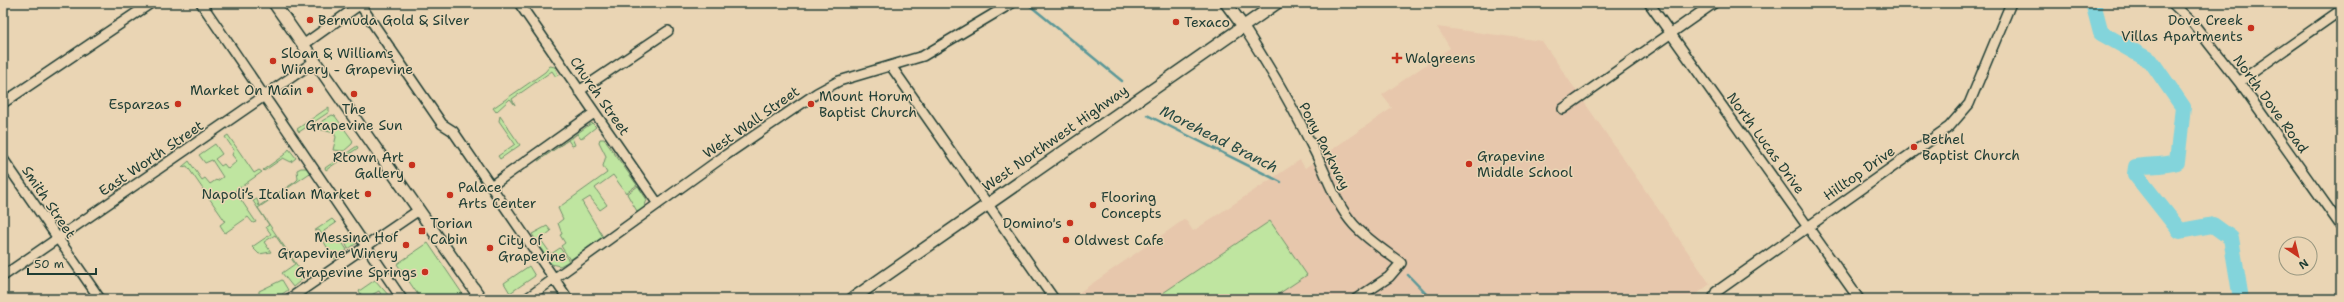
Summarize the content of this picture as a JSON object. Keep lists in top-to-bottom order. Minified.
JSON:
{"streets":{"main road":["West Northwest Highway"],"street":["Church Street","North Dove Road","West Wall Street","North Lucas Drive","Pony Parkway","East Worth Street","Hilltop Drive","Smith Street"]},"crossings":[["Church Street","West Wall Street"],["West Northwest Highway","Pony Parkway"],["North Lucas Drive","Hilltop Drive"],["East Worth Street","Smith Street"]],"water":["Morehead Branch"],"places":{"other":["Bermuda Gold & Silver","Texaco","Dove Creek Villas Apartments","Sloan & Williams Winery - Grapevine","Market On Main","The Grapevine Sun","Esparzas","Mount Horum Baptist Church","Bethel Baptist Church","Grapevine Middle School","Rtown Art Gallery","Napoli’s Italian Market","Palace Arts Center","Flooring Concepts","Domino's","Oldwest Cafe","Messina Hof Grapevine Winery","City of Grapevine","Grapevine Springs"],"health":["Walgreens"],"transit":["Torian Cabin"]},"scale_bar":"50 m","north":"bottom right"}
